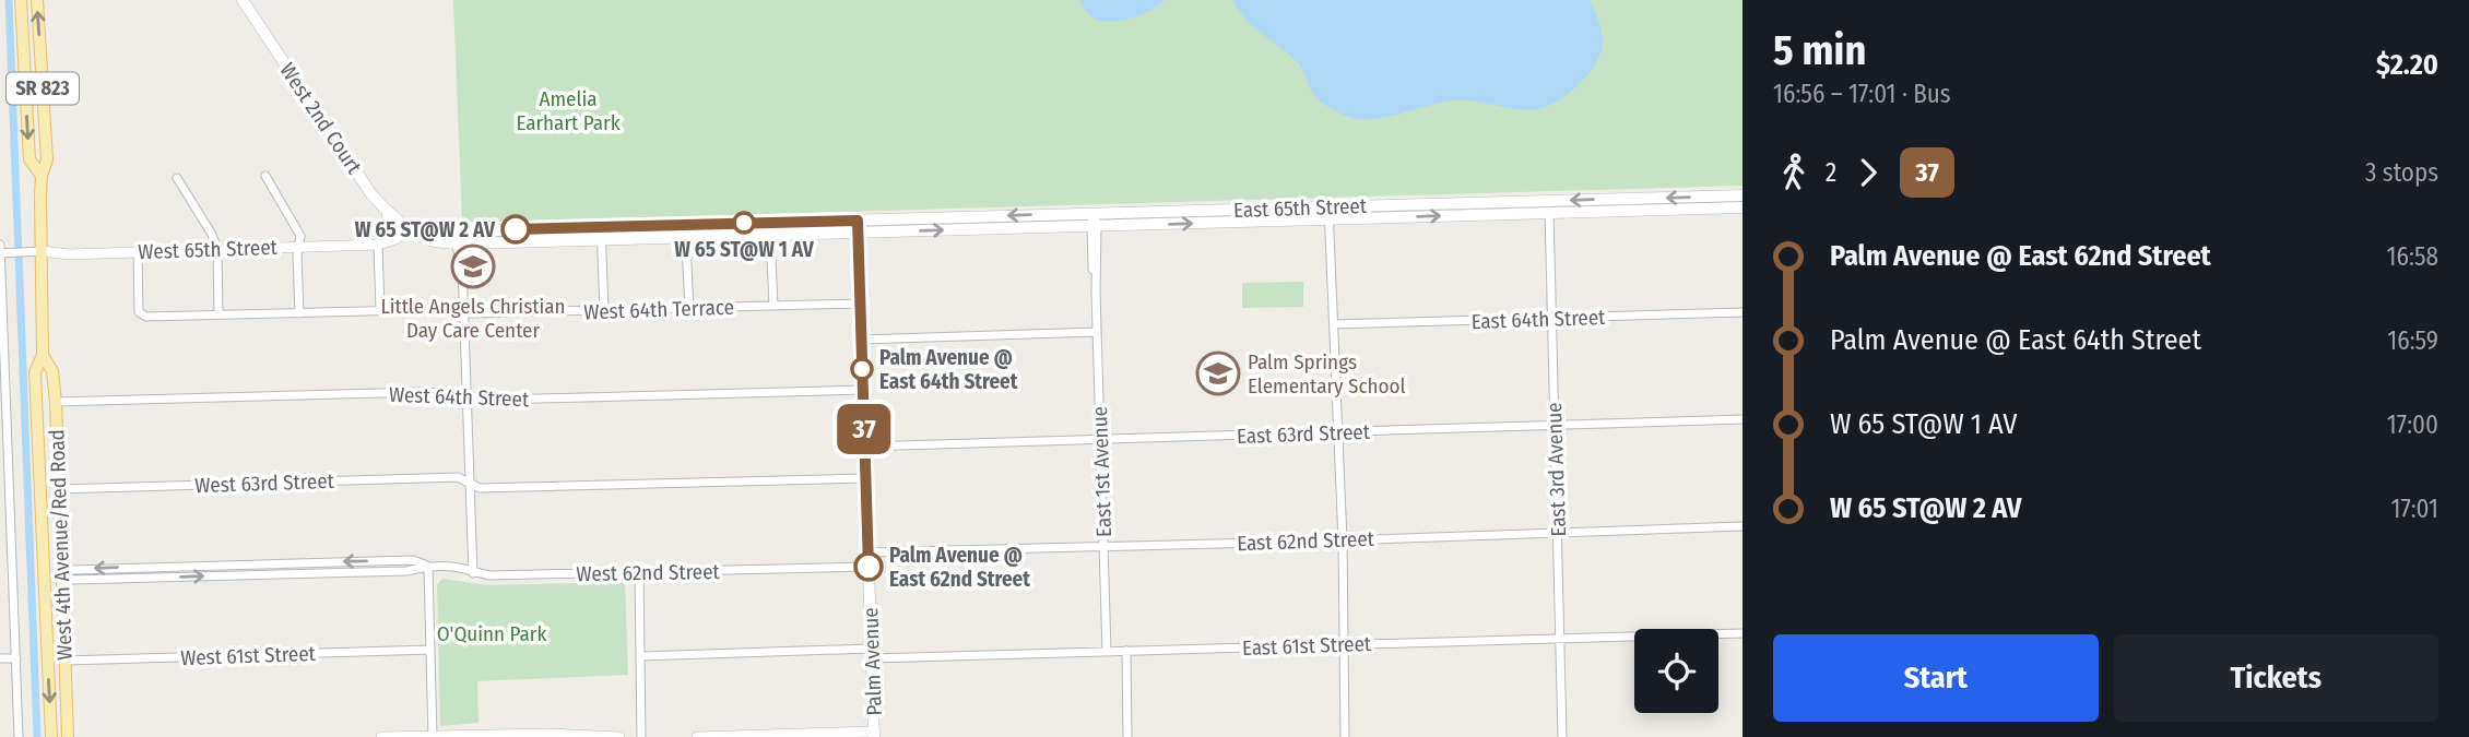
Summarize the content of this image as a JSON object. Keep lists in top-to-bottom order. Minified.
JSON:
{"streets":{"main road":["SR 823","West 2nd Court","East 65th Street","West 4th Avenue/Red Road","Palm Avenue"],"street":["West 65th Street","West 64th Terrace","East 64th Street","West 64th Street","East 63rd Street","East 3rd Avenue","East 1st Avenue","West 63rd Street","East 62nd Street","West 62nd Street","East 61st Street","West 61st Street"]},"crossings":[["West 2nd Court","West 65th Street"],["East 65th Street","East 3rd Avenue"],["East 65th Street","East 1st Avenue"],["East 65th Street","Palm Avenue"],["West 65th Street","West 64th Terrace"],["West 65th Street","West 4th Avenue/Red Road"],["West 64th Terrace","Palm Avenue"],["East 64th Street","East 3rd Avenue"],["West 64th Street","West 4th Avenue/Red Road"],["West 64th Street","Palm Avenue"],["East 63rd Street","East 3rd Avenue"],["East 63rd Street","East 1st Avenue"],["East 63rd Street","Palm Avenue"],["East 3rd Avenue","East 62nd Street"],["East 3rd Avenue","East 61st Street"],["East 1st Avenue","East 62nd Street"],["East 1st Avenue","East 61st Street"],["West 63rd Street","West 4th Avenue/Red Road"],["West 63rd Street","Palm Avenue"],["East 62nd Street","Palm Avenue"],["West 4th Avenue/Red Road","West 62nd Street"],["West 4th Avenue/Red Road","West 61st Street"],["West 62nd Street","Palm Avenue"],["East 61st Street","Palm Avenue"]],"parks":["Amelia Earhart Park","O'Quinn Park"],"places":{"other":["W 65 ST@W 1 AV","W 65 ST@W 2 AV","Palm Avenue @ East 64th Street","Palm Avenue @ East 62nd Street"],"school or university":["Little Angels Christian Day Care Center","Palm Springs Elementary School"]},"lines":["bus line 37"],"page":{"on_map":"37","heading":["5 min","16:56 – 17:01 · Bus","$2.20"],"legs":["2","37","3 stops"],"list":[{"name":"Palm Avenue @ East 62nd Street","value":"16:58"},{"name":"Palm Avenue @ East 64th Street","value":"16:59"},{"name":"W 65 ST@W 1 AV","value":"17:00"},{"name":"W 65 ST@W 2 AV","value":"17:01"}],"buttons":["Start","Tickets"]}}
